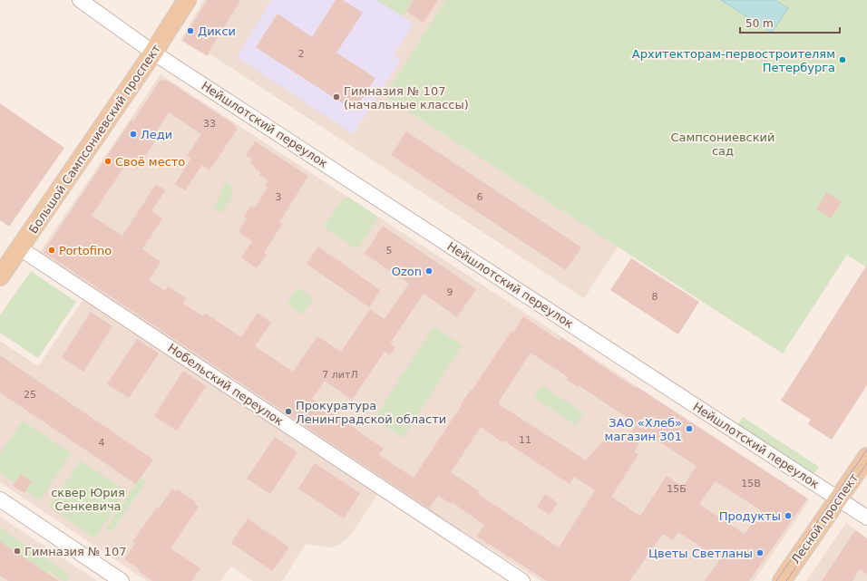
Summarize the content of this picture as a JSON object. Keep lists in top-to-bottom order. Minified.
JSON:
{"streets":{"main road":["Большой Сампсониевский проспект","Лесной проспект"],"street":["Нейшлотский переулок","Нобельский переулок"]},"crossings":[["Нейшлотский переулок","Большой Сампсониевский проспект"],["Нейшлотский переулок","Лесной проспект"],["Большой Сампсониевский проспект","Нобельский переулок"]],"parks":["Сампсониевский сад","сквер Юрия Сенкевича"],"places":["Дикси","Архитекторам-первостроителям Петербурга","Гимназия № 107 (начальные классы)","Леди","Своё место","Portofino","Ozon","Прокуратура Ленинградской области","ЗАО «Хлеб» магазин 301","Продукты","Гимназия № 107","Цветы Светланы"],"house_numbers":["2","33","3","6","5","9","8","7 литЛ","25","11","4","15В","15Б"],"scale_bar":"50 m"}
